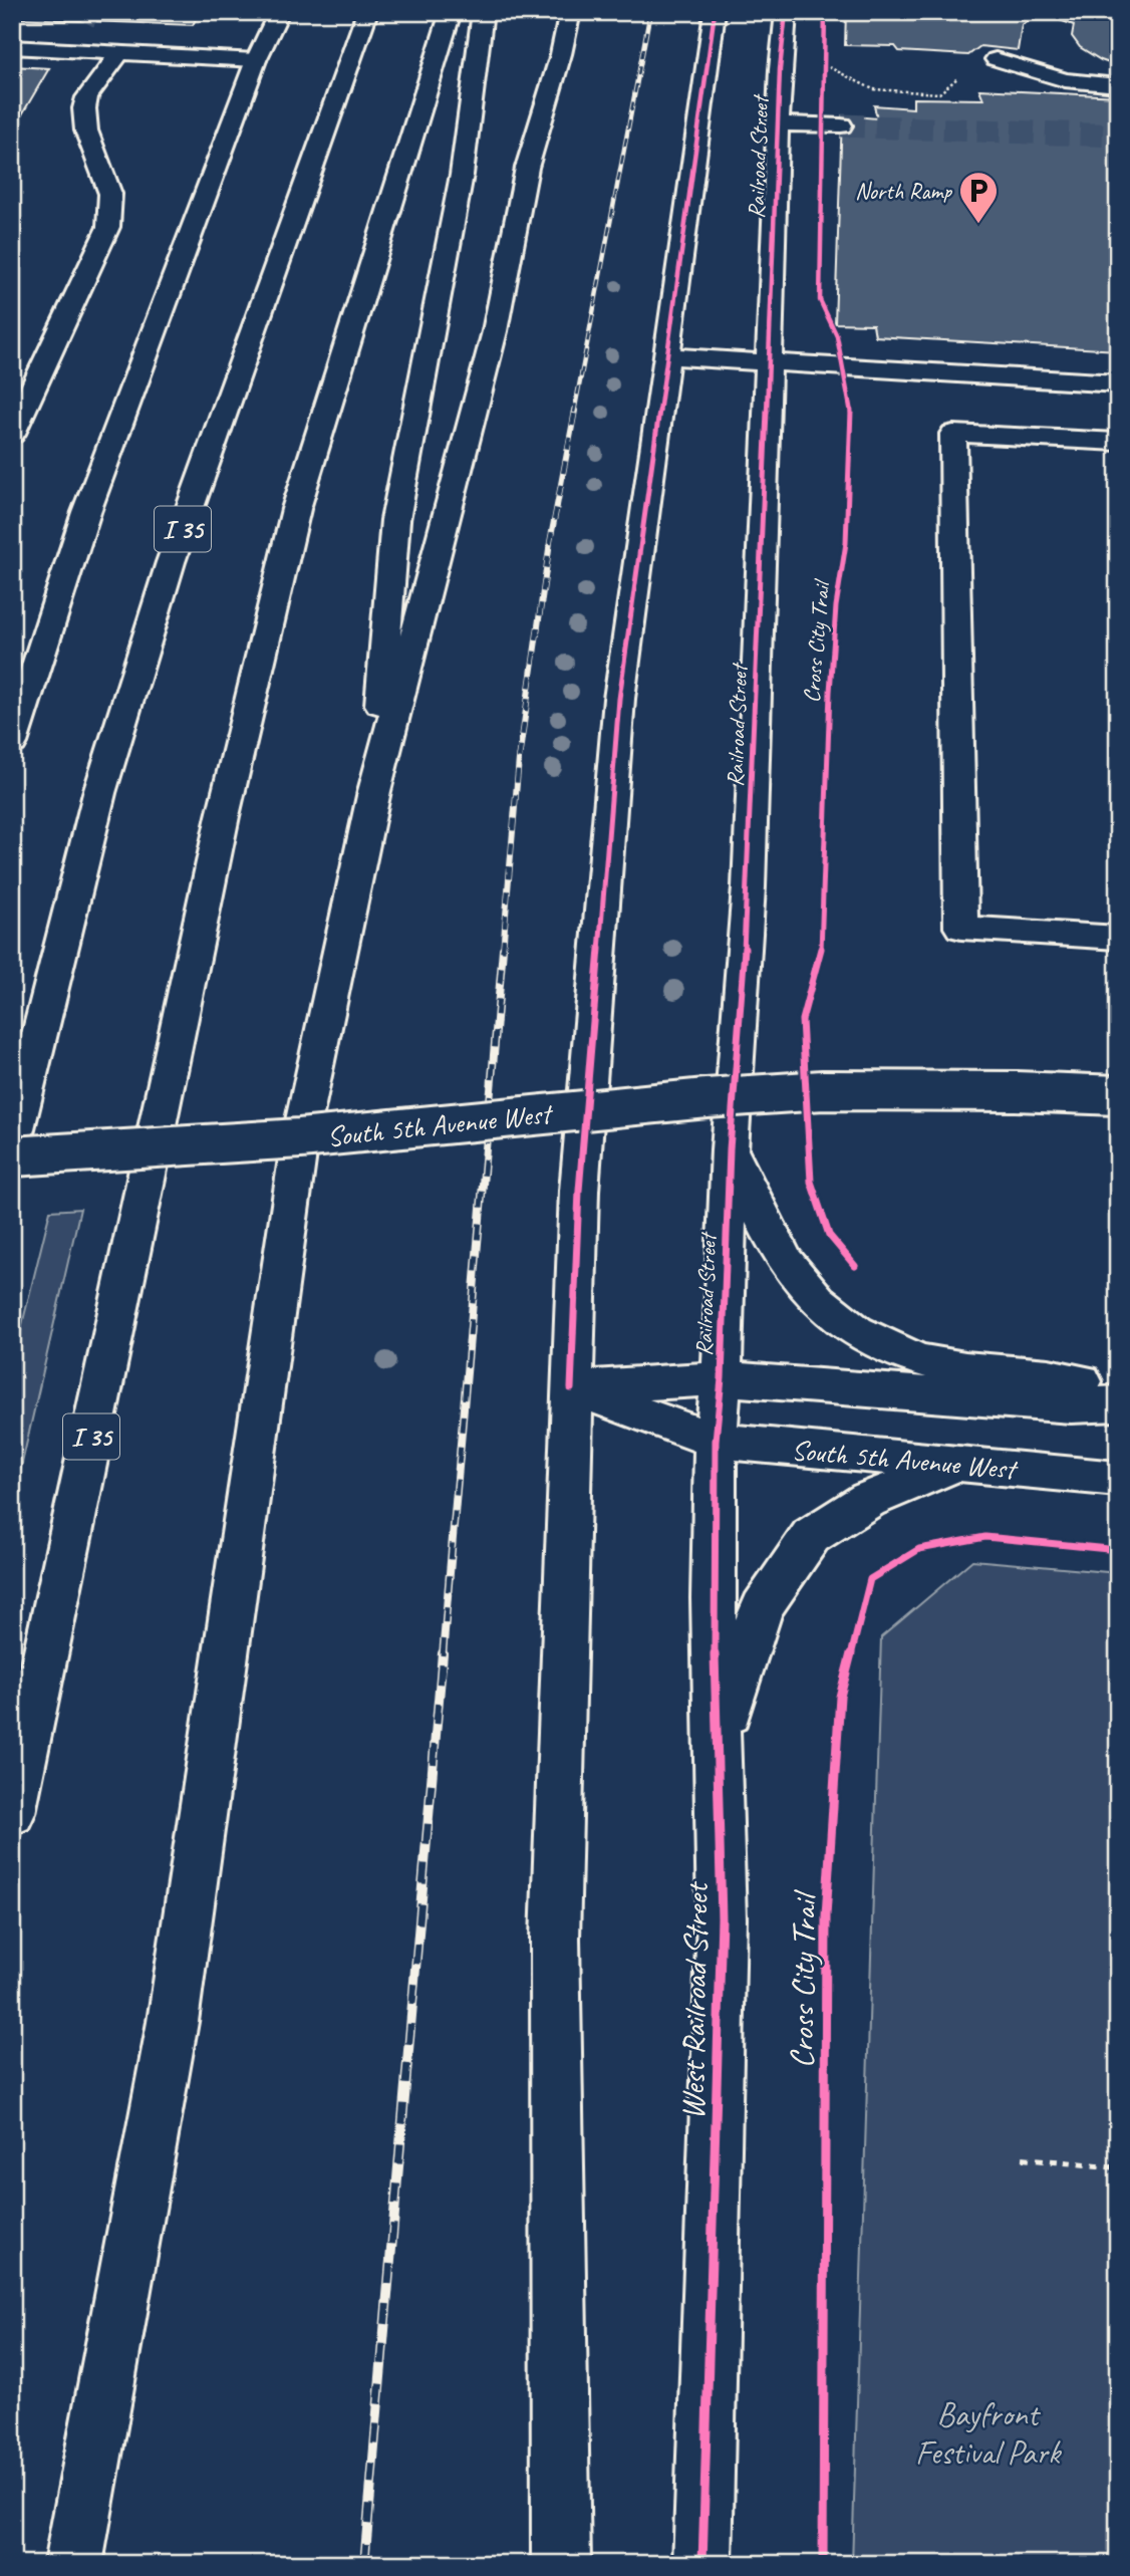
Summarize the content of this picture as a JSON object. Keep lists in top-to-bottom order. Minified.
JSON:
{"streets":{"main road":["Railroad Street","I 35","South 5th Avenue West","West Railroad Street"],"cycle path":["Cross City Trail"]},"crossings":[["Railroad Street","South 5th Avenue West"],["Railroad Street","West Railroad Street"],["South 5th Avenue West","West Railroad Street"]],"parks":["Bayfront Festival Park"],"places":{"parking":["North Ramp"]}}
